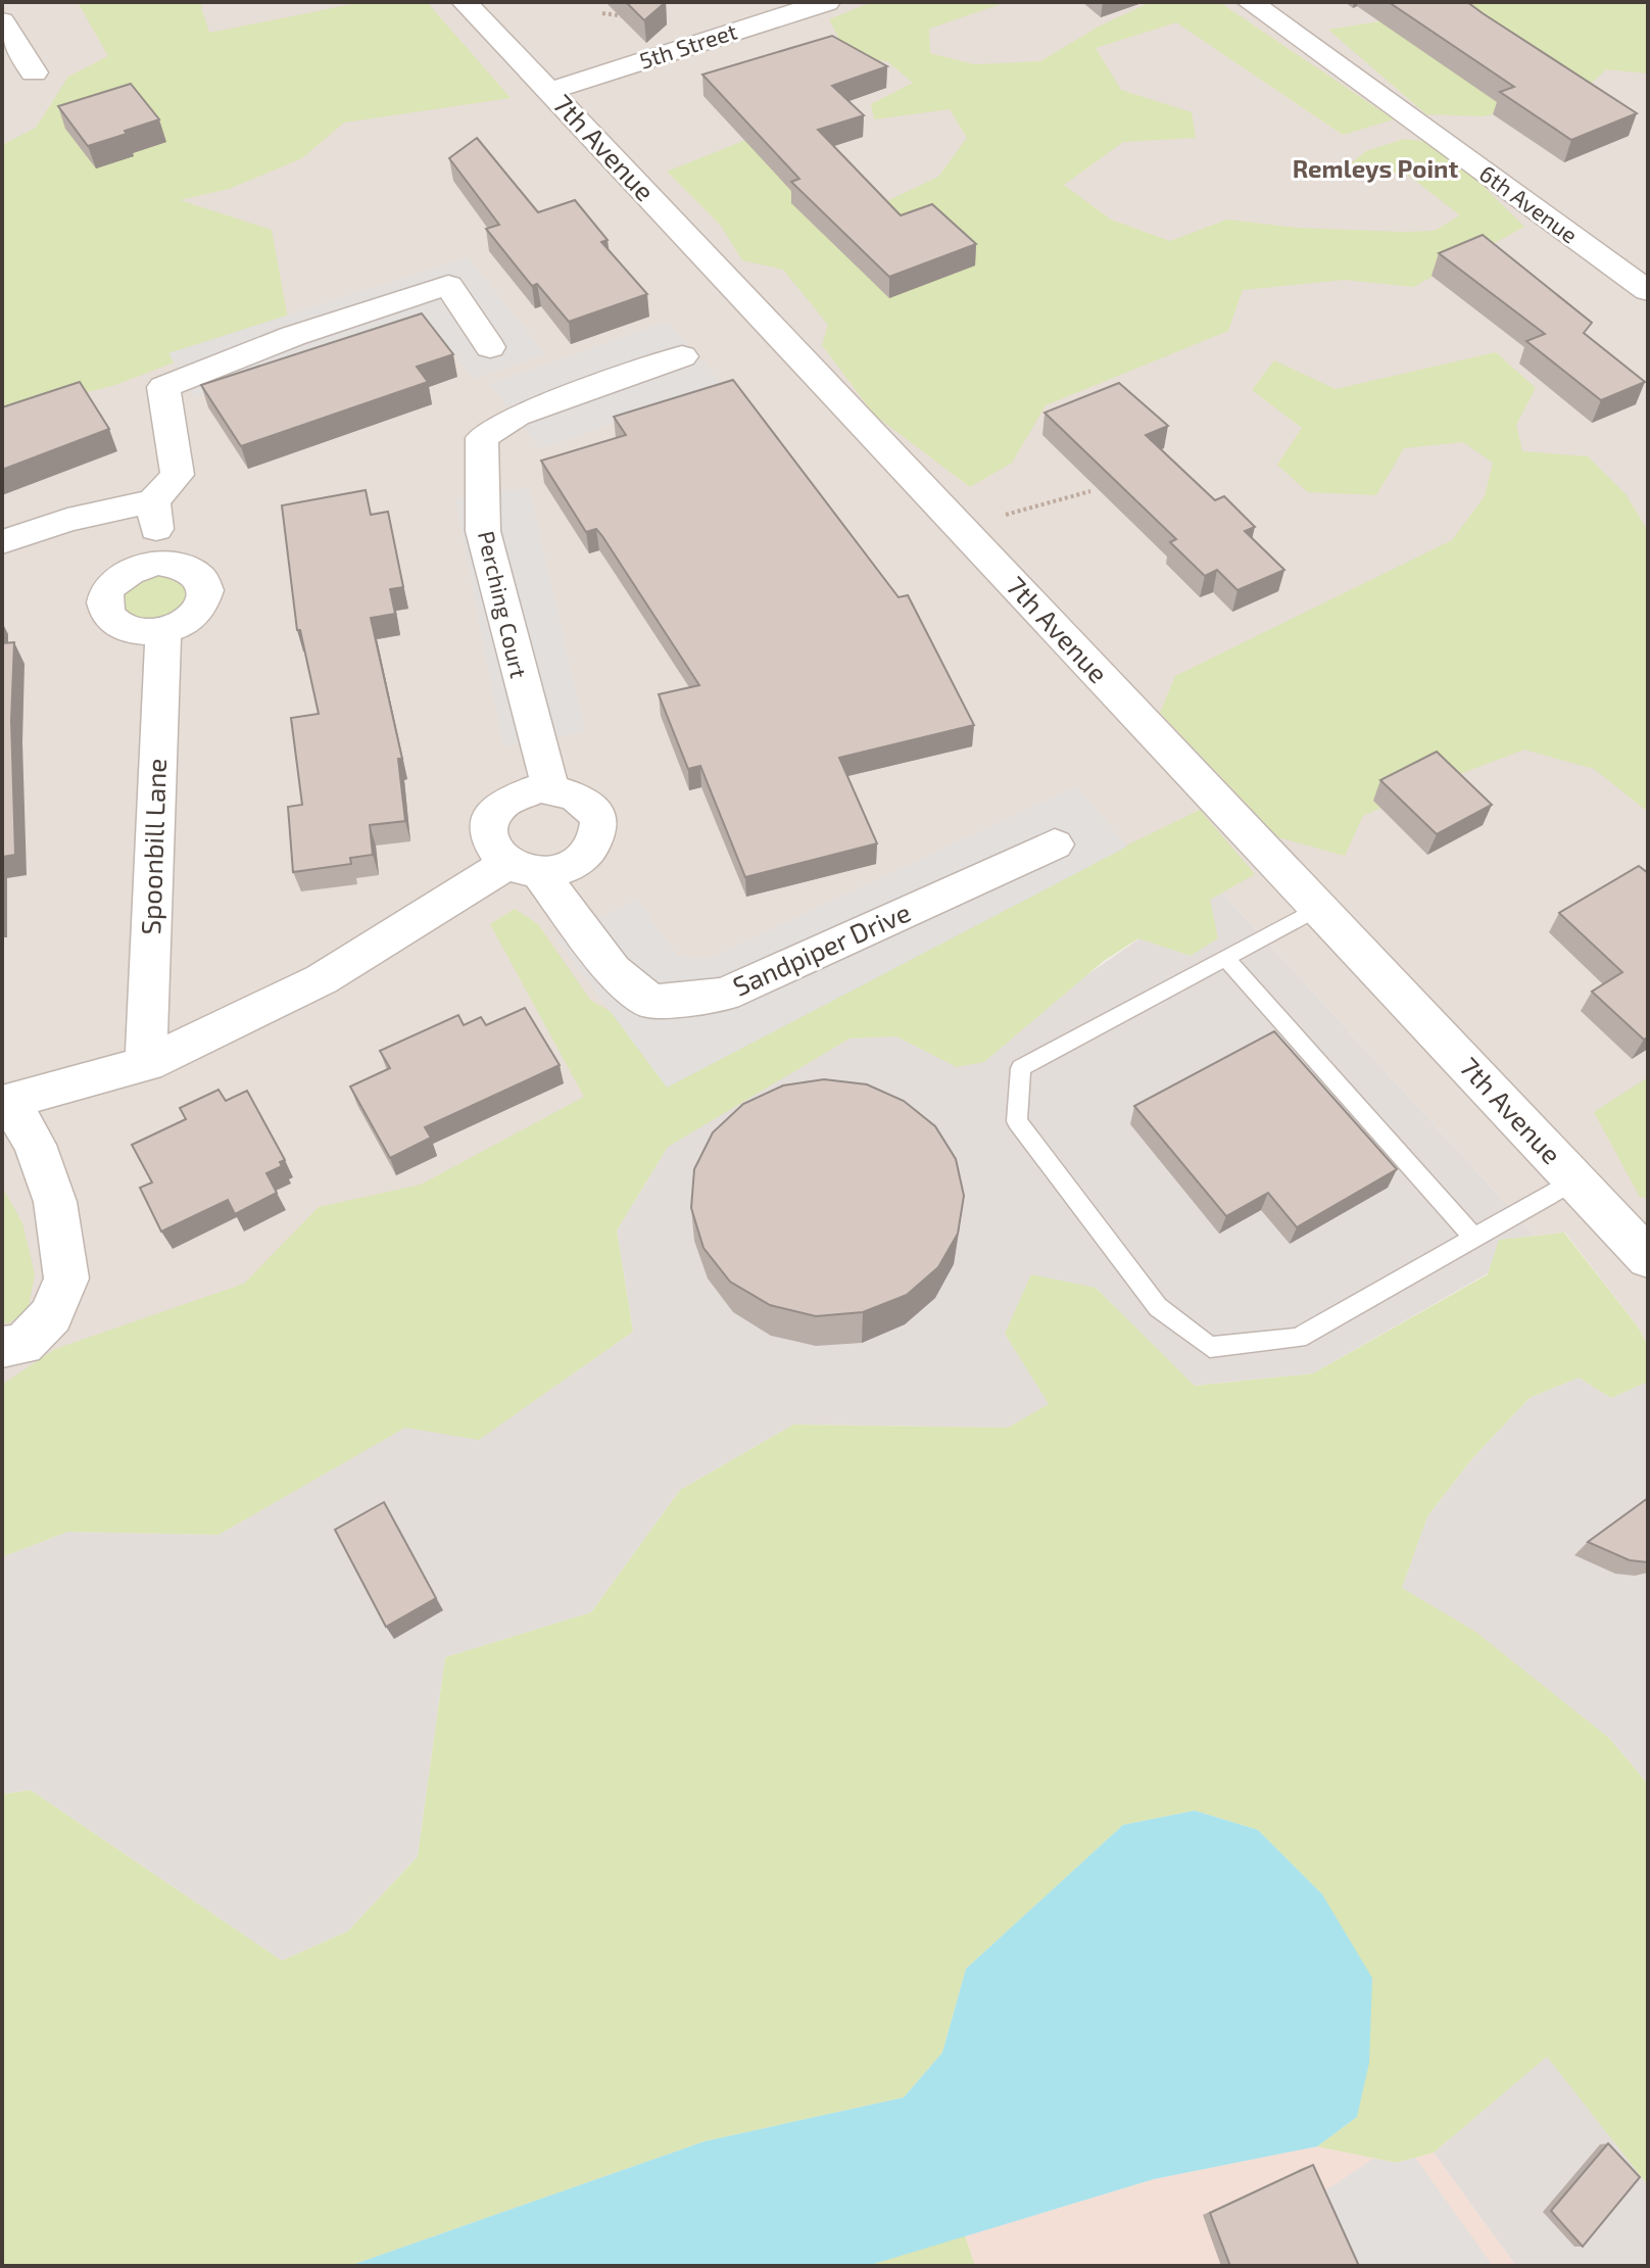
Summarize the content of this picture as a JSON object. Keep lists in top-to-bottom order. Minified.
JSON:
{"streets":{"street":["5th Street","7th Avenue","6th Avenue","Perching Court","Spoonbill Lane","Sandpiper Drive"]},"crossings":[["5th Street","7th Avenue"],["Perching Court","Sandpiper Drive"]],"districts":["Remleys Point"]}
